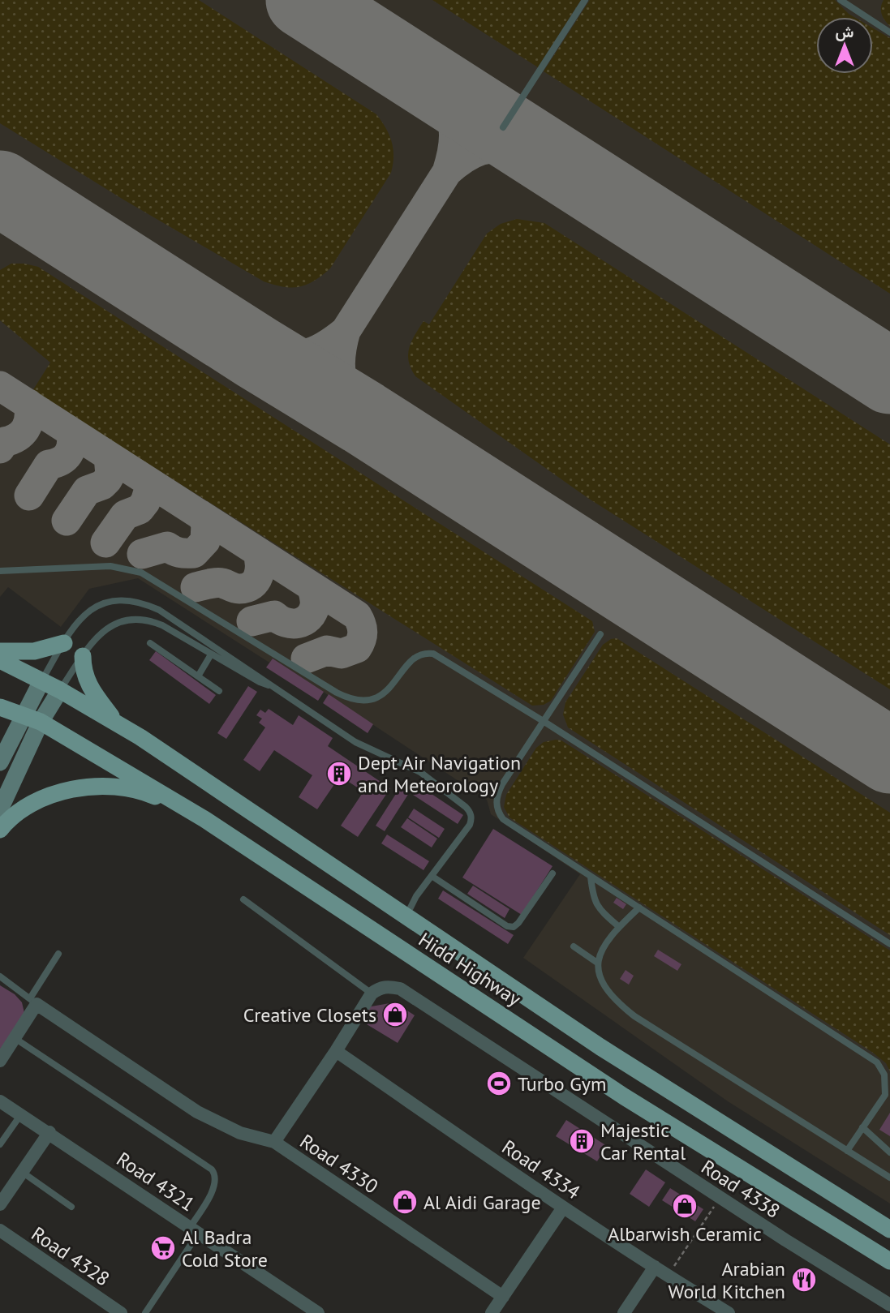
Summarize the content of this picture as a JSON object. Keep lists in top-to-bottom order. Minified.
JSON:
{"streets":{"main road":["Hidd Highway"],"street":["Road 4330","Road 4334","Road 4321","Road 4338","Road 4328"]},"crossings":[["Road 4330","Road 4334"],["Road 4330","Road 4338"]],"places":{"building":["Dept Air Navigation and Meteorology","Majestic Car Rental"],"shop":["Creative Closets","Al Aidi Garage","Albarwish Ceramic"],"sports":["Turbo Gym"],"supermarket":["Al Badra Cold Store"],"restaurant":["Arabian World Kitchen"]},"north":"top"}
